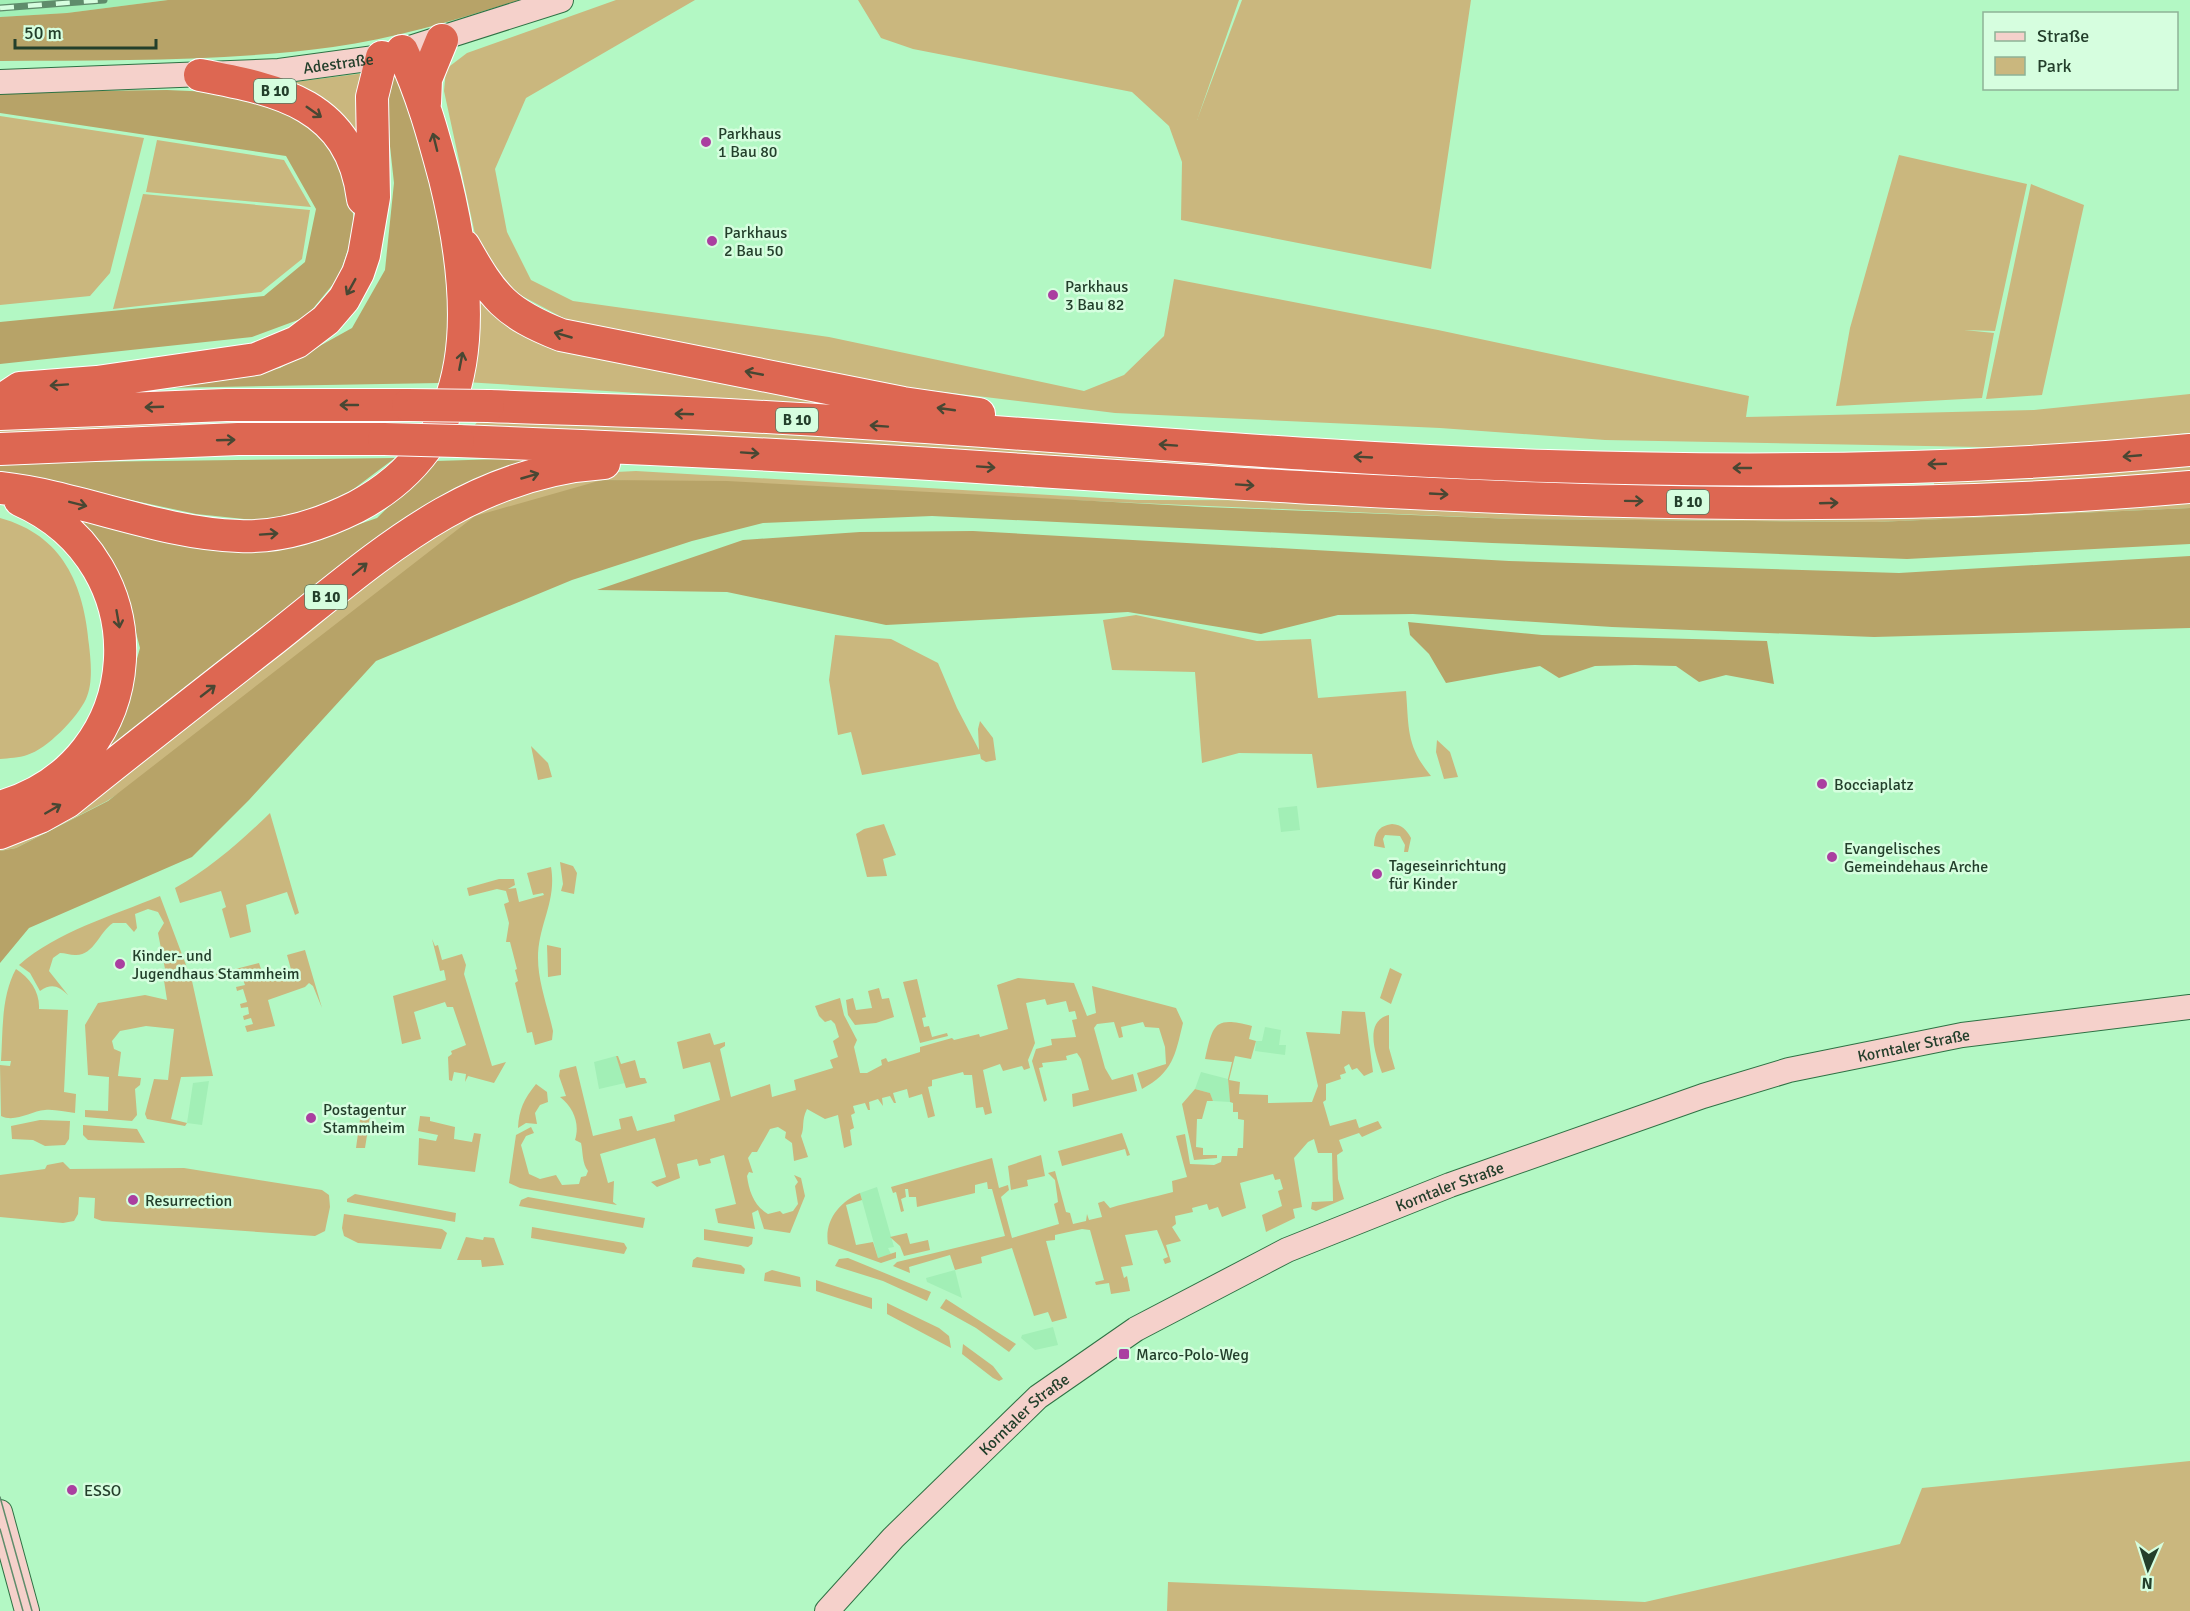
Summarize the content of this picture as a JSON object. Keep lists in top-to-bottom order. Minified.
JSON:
{"streets":{"highway":["B 10"],"street":["Adestraße","Korntaler Straße"]},"crossings":[["Adestraße","B 10"]],"places":{"other":["Parkhaus 1 Bau 80","Parkhaus 2 Bau 50","Parkhaus 3 Bau 82","Bocciaplatz","Evangelisches Gemeindehaus Arche","Tageseinrichtung für Kinder","Kinder- und Jugendhaus Stammheim","Postagentur Stammheim","Resurrection","ESSO"],"transit":["Marco-Polo-Weg"]},"legend":["Straße","Park"],"scale_bar":"50 m","north":"bottom"}
